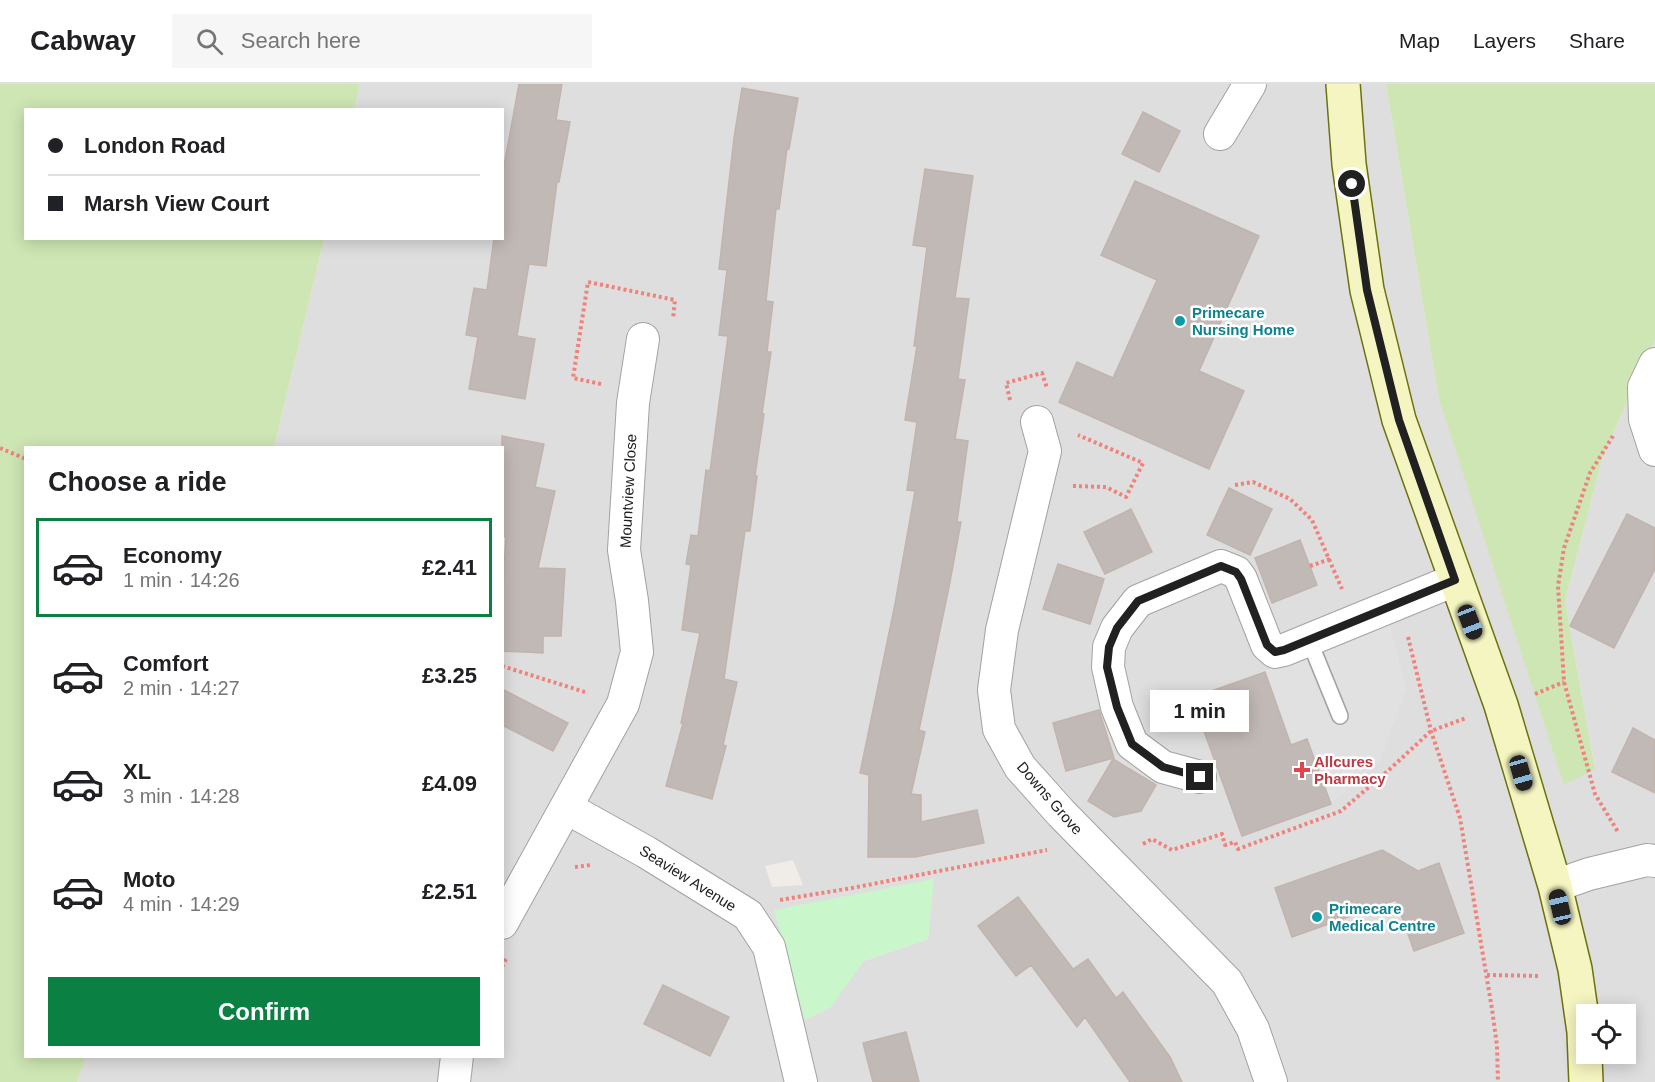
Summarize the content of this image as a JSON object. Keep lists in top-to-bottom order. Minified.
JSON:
{"streets":{"street":["Mountview Close","Downs Grove","Seaview Avenue"]},"crossings":[["Mountview Close","Seaview Avenue"]],"places":{"other":["Primecare Nursing Home","Primecare Medical Centre"],"health":["Allcures Pharmacy"]},"page":{"header":"Cabway","search":"Search here","nav":["Map","Layers","Share"],"banner":["London Road","Marsh View Court"],"heading":"Choose a ride","list":[{"name":"Economy","note":"1 min · 14:26","value":"£2.41"},{"name":"Comfort","note":"2 min · 14:27","value":"£3.25"},{"name":"XL","note":"3 min · 14:28","value":"£4.09"},{"name":"Moto","note":"4 min · 14:29","value":"£2.51"}],"bubble":"1 min","buttons":"Confirm"}}
